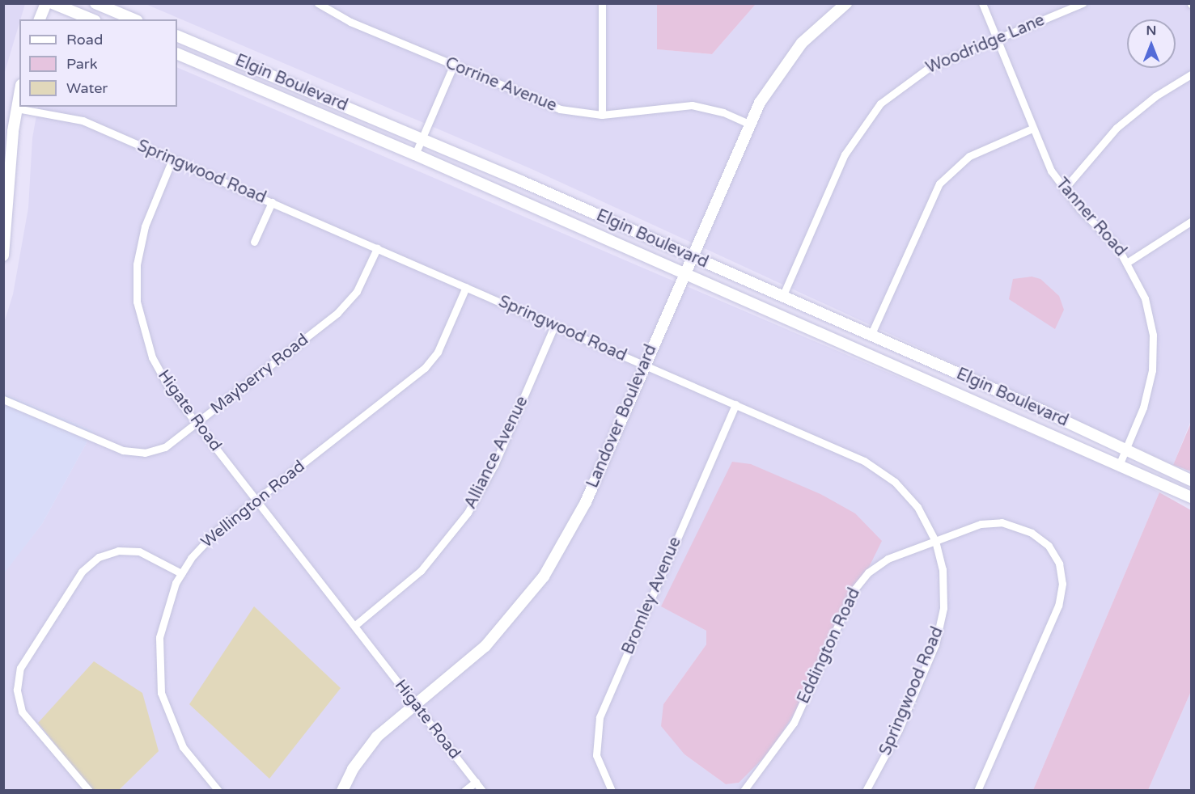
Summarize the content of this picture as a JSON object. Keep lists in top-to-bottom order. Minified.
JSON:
{"streets":{"main road":["Elgin Boulevard","Landover Boulevard"],"street":["Woodridge Lane","Corrine Avenue","Springwood Road","Tanner Road","Mayberry Road","Higate Road","Alliance Avenue","Wellington Road","Bromley Avenue","Eddington Road"]},"crossings":[["Woodridge Lane","Elgin Boulevard"],["Woodridge Lane","Tanner Road"],["Elgin Boulevard","Tanner Road"],["Elgin Boulevard","Landover Boulevard"],["Corrine Avenue","Landover Boulevard"],["Springwood Road","Mayberry Road"],["Springwood Road","Higate Road"],["Springwood Road","Landover Boulevard"],["Springwood Road","Alliance Avenue"],["Springwood Road","Wellington Road"],["Springwood Road","Bromley Avenue"],["Springwood Road","Eddington Road"],["Mayberry Road","Higate Road"],["Higate Road","Landover Boulevard"],["Higate Road","Alliance Avenue"],["Higate Road","Wellington Road"]],"legend":["Road","Park","Water"],"north":"top"}
